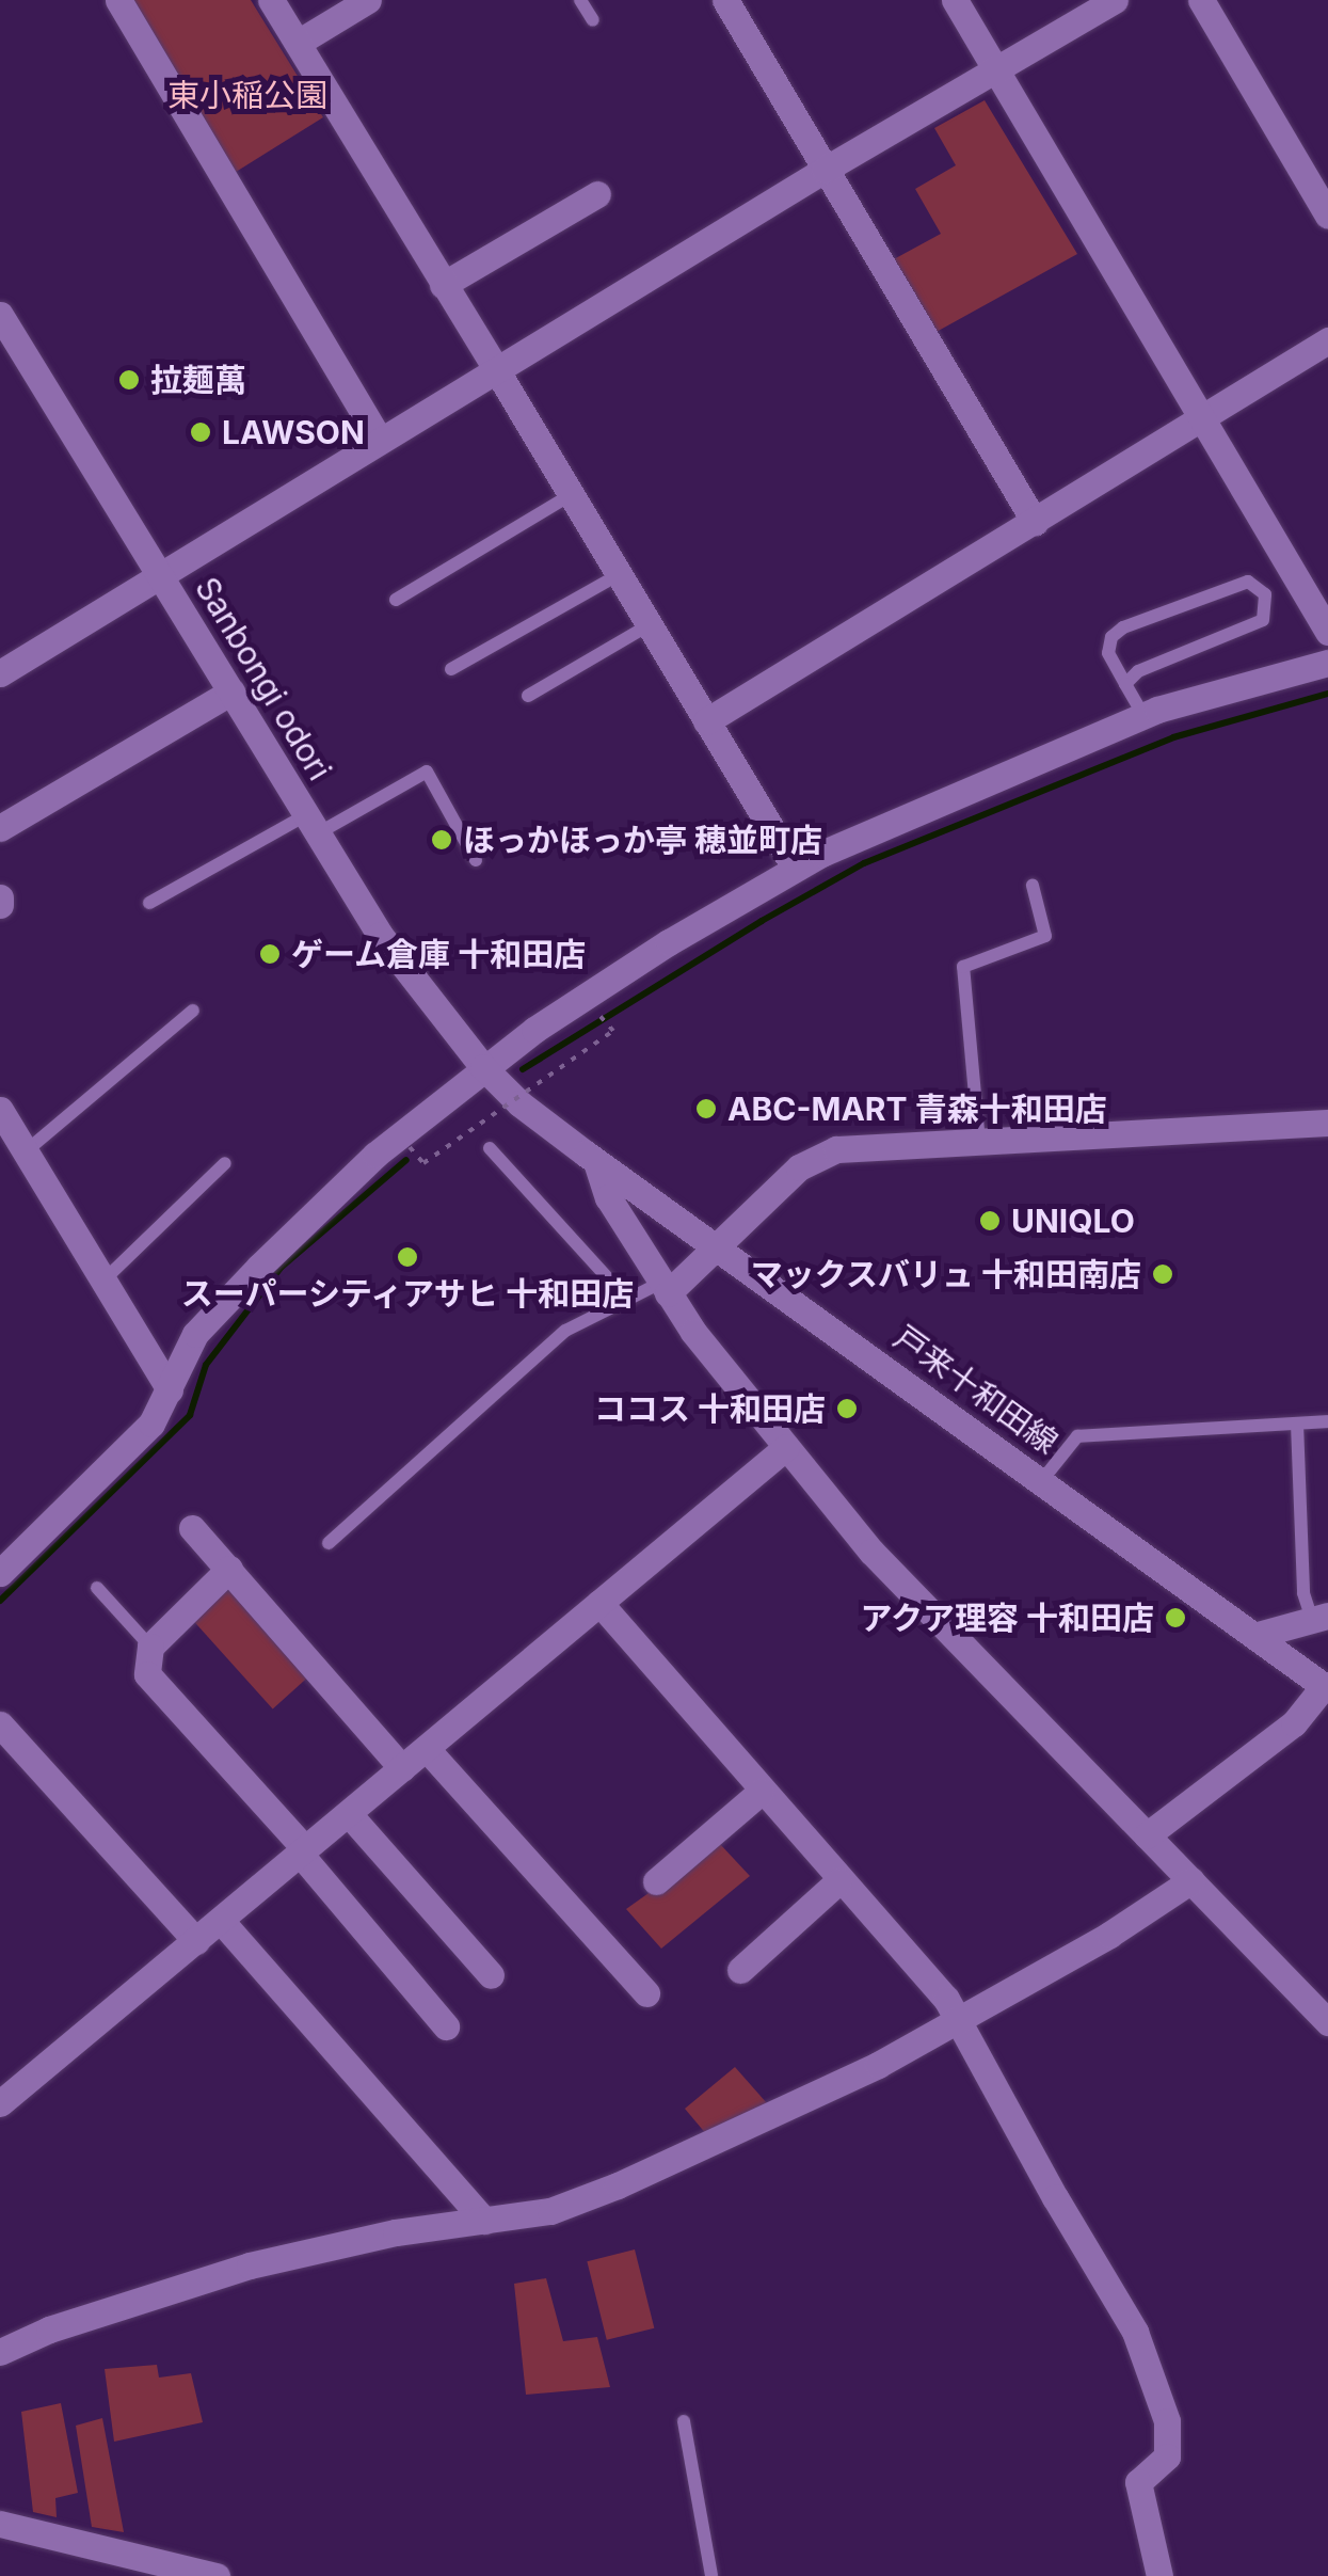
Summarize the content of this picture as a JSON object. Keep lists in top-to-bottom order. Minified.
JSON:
{"streets":{"street":["Sanbongi odori","戸来十和田線"]},"crossings":[["Sanbongi odori","戸来十和田線"]],"parks":["東小稲公園"],"places":["拉麺萬","LAWSON","ほっかほっか亭 穂並町店","ゲーム倉庫 十和田店","ABC-MART 青森十和田店","UNIQLO","スーパーシティアサヒ 十和田店","マックスバリュ 十和田南店","ココス 十和田店","アクア理容 十和田店"]}
